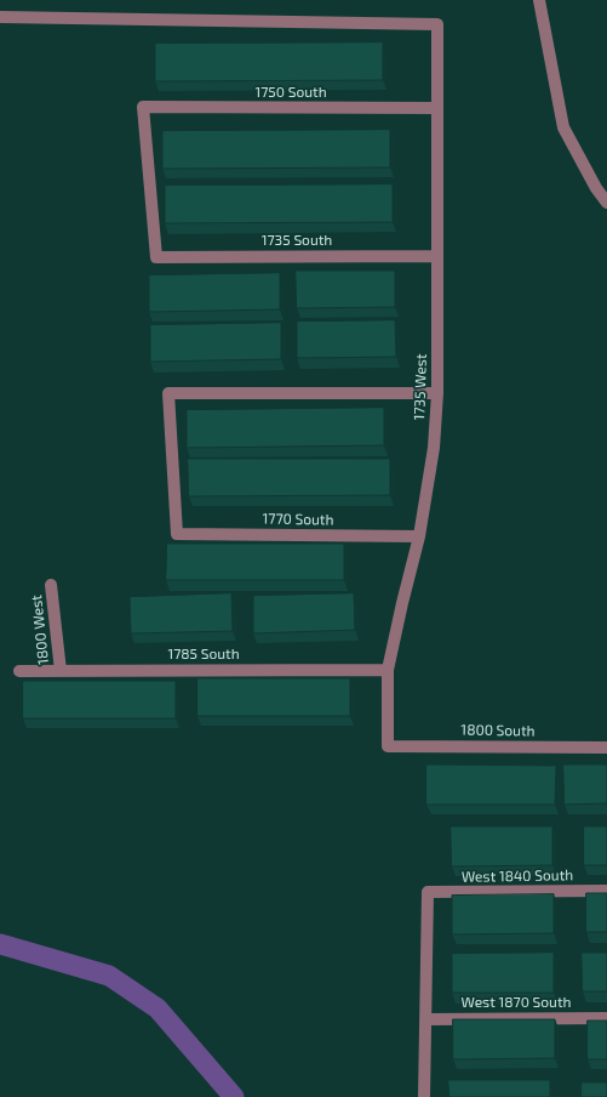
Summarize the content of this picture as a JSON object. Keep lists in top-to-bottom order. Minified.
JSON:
{"streets":{"street":["1750 South","1735 South","1735 West","1770 South","1800 West","1785 South","1800 South","West 1840 South","West 1870 South"]},"crossings":[["1750 South","1735 South"],["1750 South","1735 West"],["1735 South","1735 West"],["1735 West","1770 South"],["1735 West","1785 South"],["1735 West","1800 South"],["1800 West","1785 South"],["West 1840 South","West 1870 South"]]}
